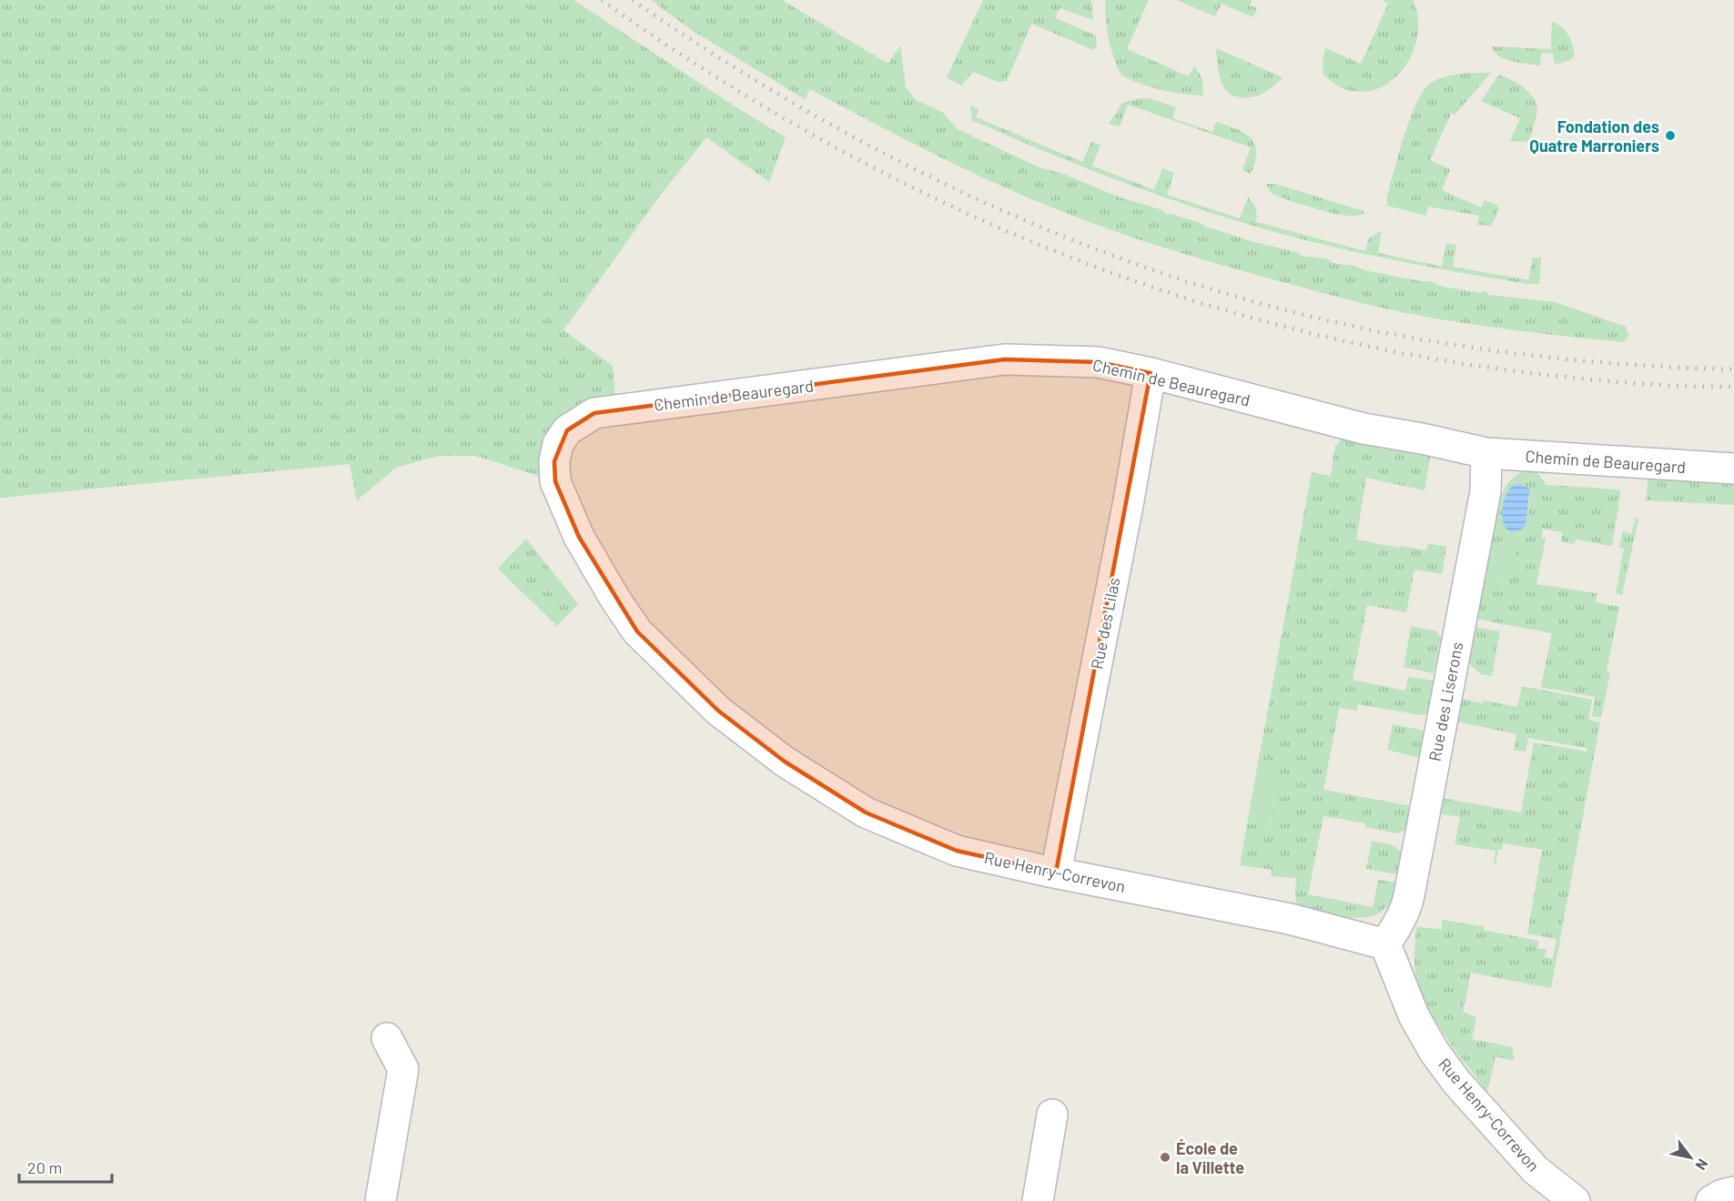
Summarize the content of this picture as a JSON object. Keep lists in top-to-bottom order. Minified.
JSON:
{"streets":{"street":["Chemin de Beauregard","Rue des Lilas","Rue des Liserons","Rue Henry-Correvon"]},"crossings":[["Chemin de Beauregard","Rue des Lilas"],["Chemin de Beauregard","Rue des Liserons"],["Chemin de Beauregard","Rue Henry-Correvon"],["Rue des Lilas","Rue Henry-Correvon"],["Rue des Liserons","Rue Henry-Correvon"]],"places":["Fondation des Quatre Marroniers","École de la Villette"],"scale_bar":"20 m","north":"bottom right"}
